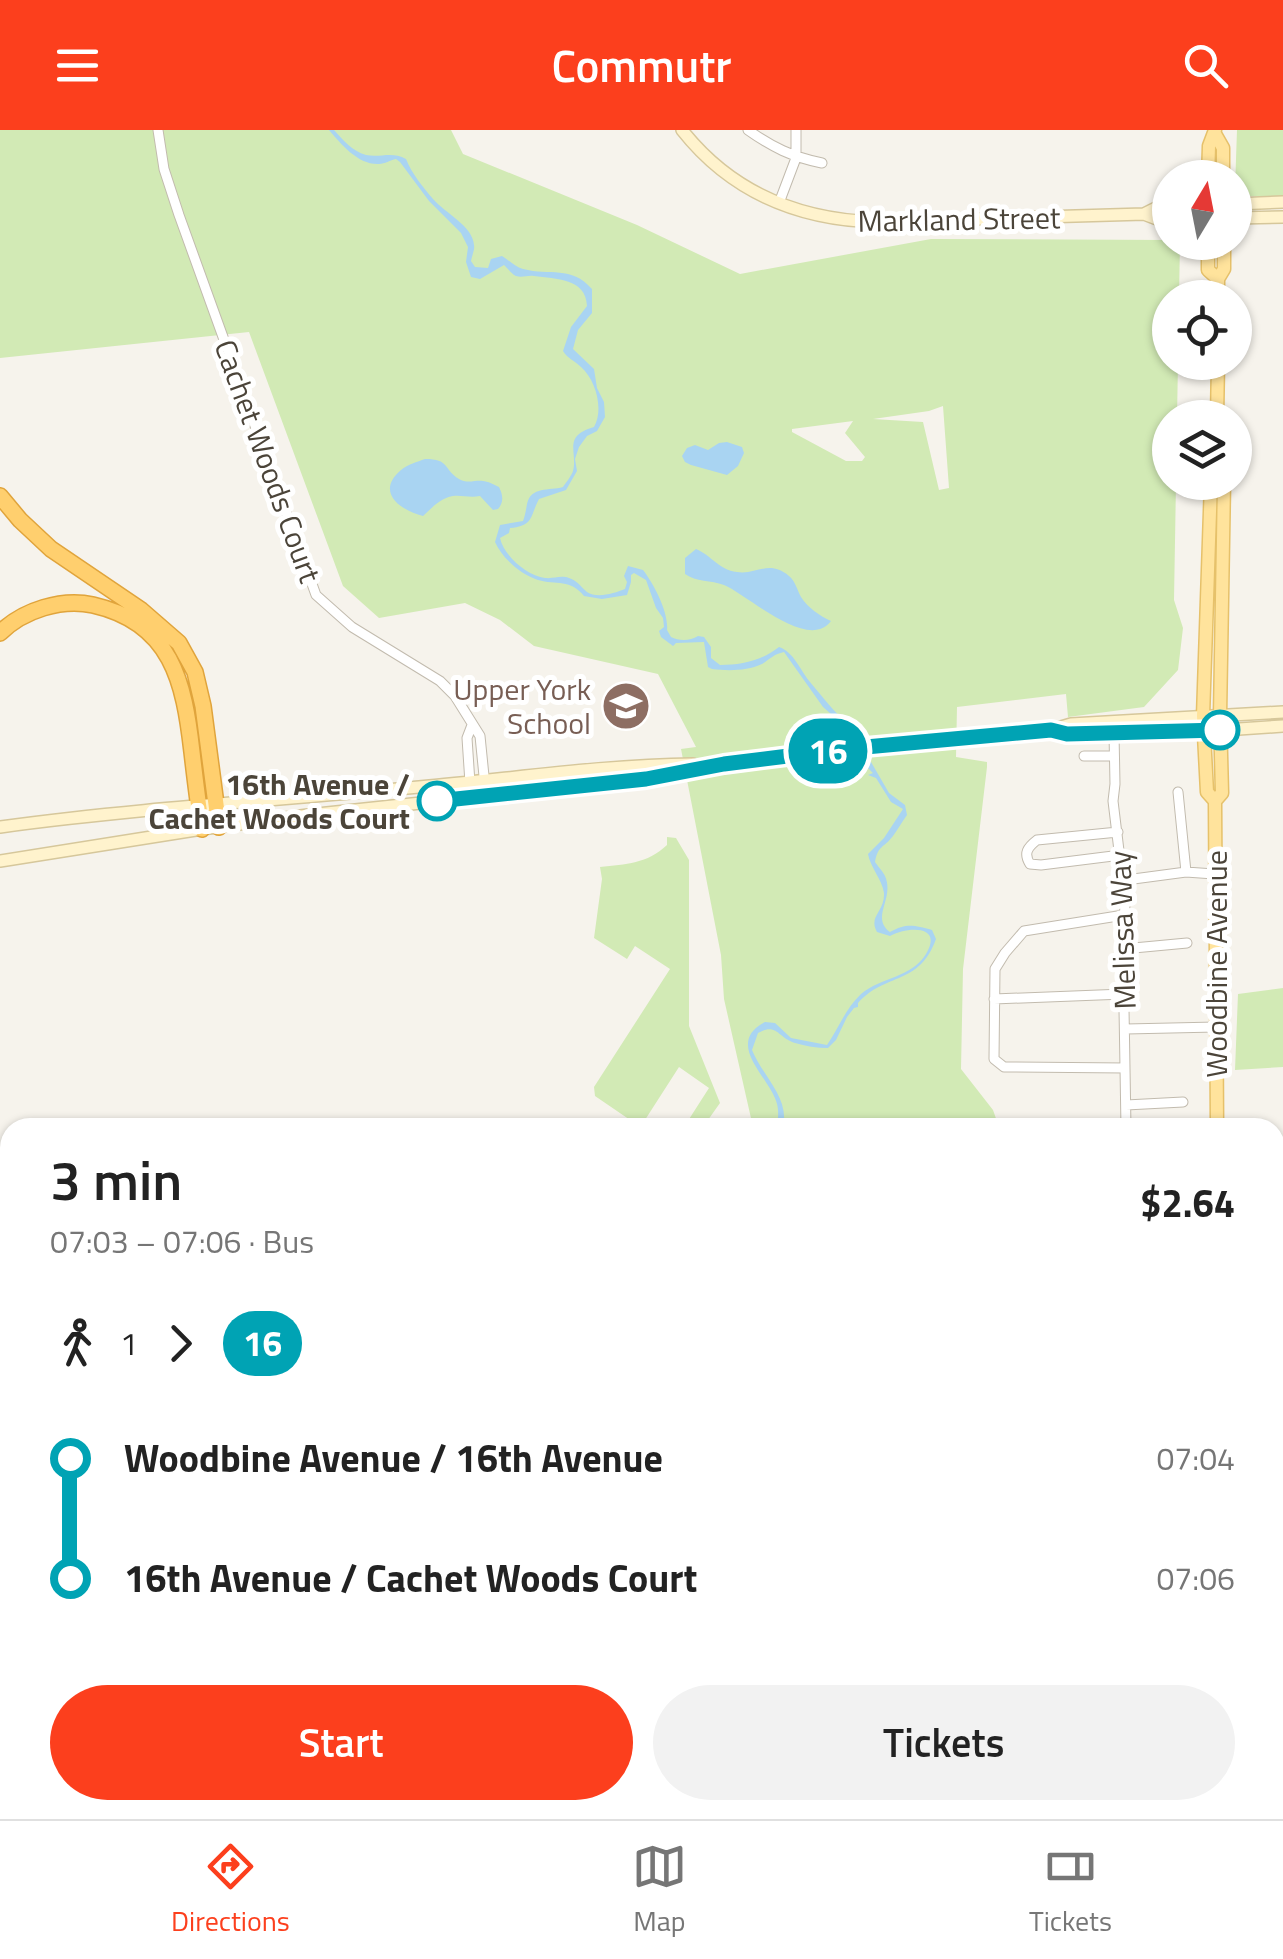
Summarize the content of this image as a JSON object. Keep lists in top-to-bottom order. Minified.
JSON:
{"streets":{"main road":["Markland Street","Woodbine Avenue"],"street":["Cachet Woods Court","Melissa Way"]},"places":{"school or university":["Upper York School"],"other":["16th Avenue / Cachet Woods Court"]},"lines":["bus line 16"],"north":"top","page":{"header":"Commutr","on_map":"16","heading":["3 min","07:03 – 07:06 · Bus","$2.64"],"legs":["1","16"],"list":[{"name":"Woodbine Avenue / 16th Avenue","value":"07:04"},{"name":"16th Avenue / Cachet Woods Court","value":"07:06"}],"buttons":["Start","Tickets"],"tabs":["Directions","Map","Tickets"]}}
